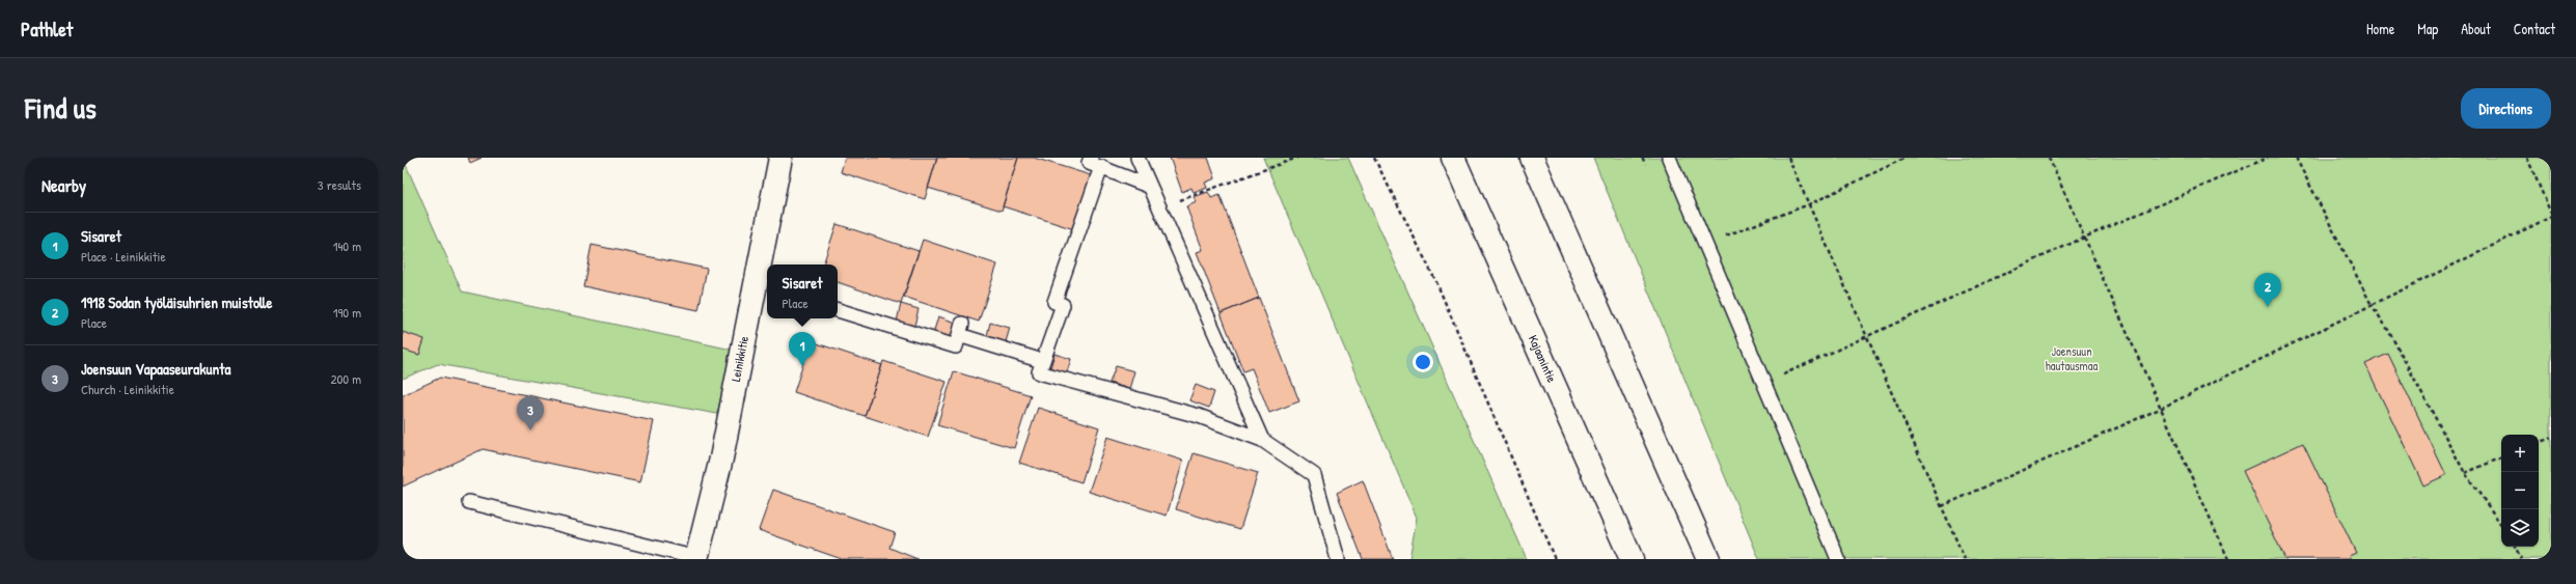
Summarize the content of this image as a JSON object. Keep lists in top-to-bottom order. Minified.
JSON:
{"streets":{"main road":["Leinikkitie","Kajaanintie"]},"parks":["Joensuun hautausmaa"],"page":{"header":"Pathlet","nav":["Home","Map","About","Contact"],"title":"Find us","buttons":"Directions","heading":["Nearby","3 results"],"list":[{"mark":"1","name":"Sisaret","note":"Place · Leinikkitie","value":"140 m"},{"mark":"2","name":"1918 Sodan työläisuhrien muistolle","note":"Place","value":"190 m"},{"mark":"3","name":"Joensuun Vapaaseurakunta","note":"Church · Leinikkitie","value":"200 m"}],"popup":["Sisaret","Place"],"pins":["2","1","3"],"map_buttons":["+","−"]}}
